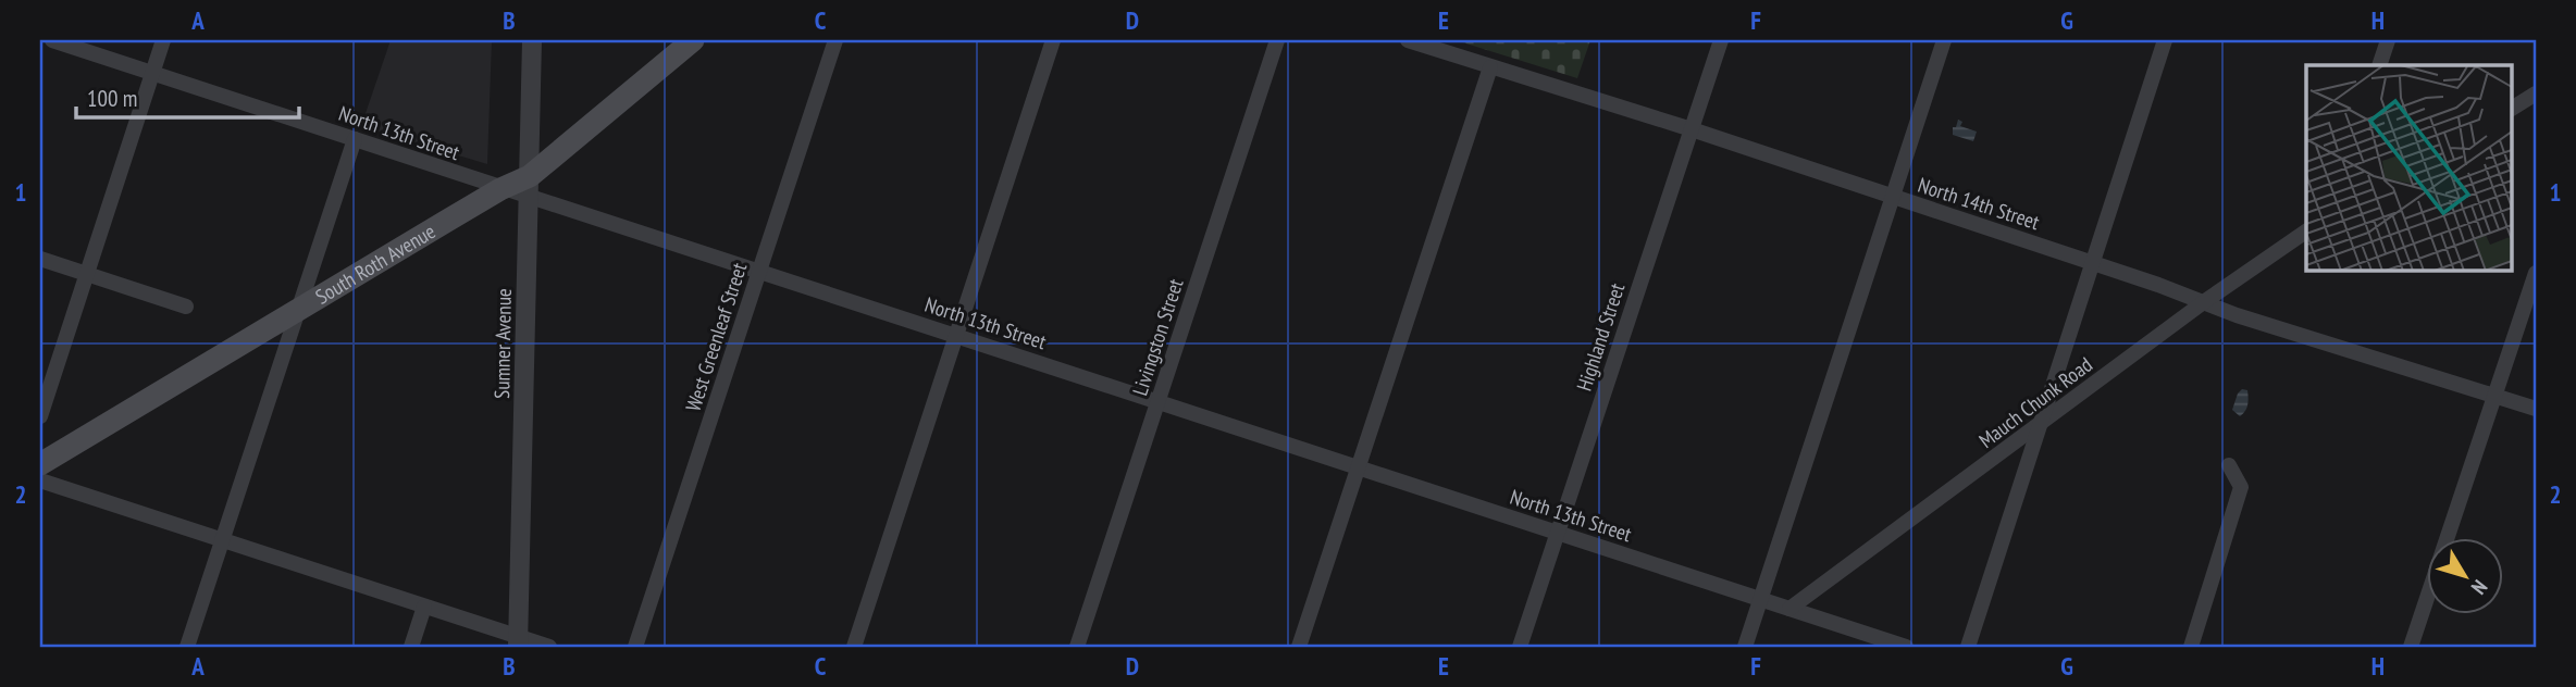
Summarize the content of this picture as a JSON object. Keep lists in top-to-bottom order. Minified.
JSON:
{"streets":{"main road":["South Roth Avenue"],"street":["North 13th Street","North 14th Street","West Greenleaf Street","Livingston Street","Highland Street","Sumner Avenue","Mauch Chunk Road"]},"crossings":[["North 13th Street","South Roth Avenue"],["North 13th Street","West Greenleaf Street"],["North 13th Street","Livingston Street"],["North 13th Street","Highland Street"],["North 13th Street","Sumner Avenue"],["North 13th Street","Mauch Chunk Road"],["North 14th Street","Highland Street"],["North 14th Street","Mauch Chunk Road"],["South Roth Avenue","Sumner Avenue"]],"scale_bar":"100 m","north":"bottom right","grid":{"columns":["A","B","C","D","E","F","G","H"],"rows":["1","2"]}}
